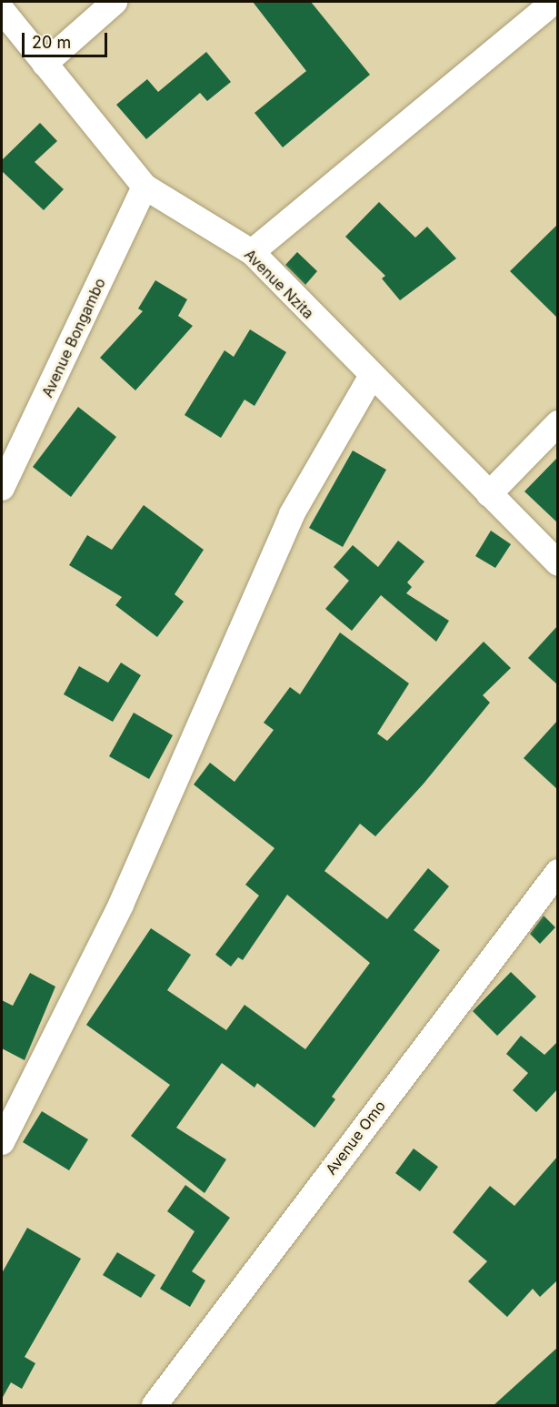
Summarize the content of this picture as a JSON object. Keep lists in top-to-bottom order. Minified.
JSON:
{"streets":{"street":["Avenue Nzita","Avenue Bongambo","Avenue Omo"]},"crossings":[["Avenue Nzita","Avenue Bongambo"]],"scale_bar":"20 m"}
